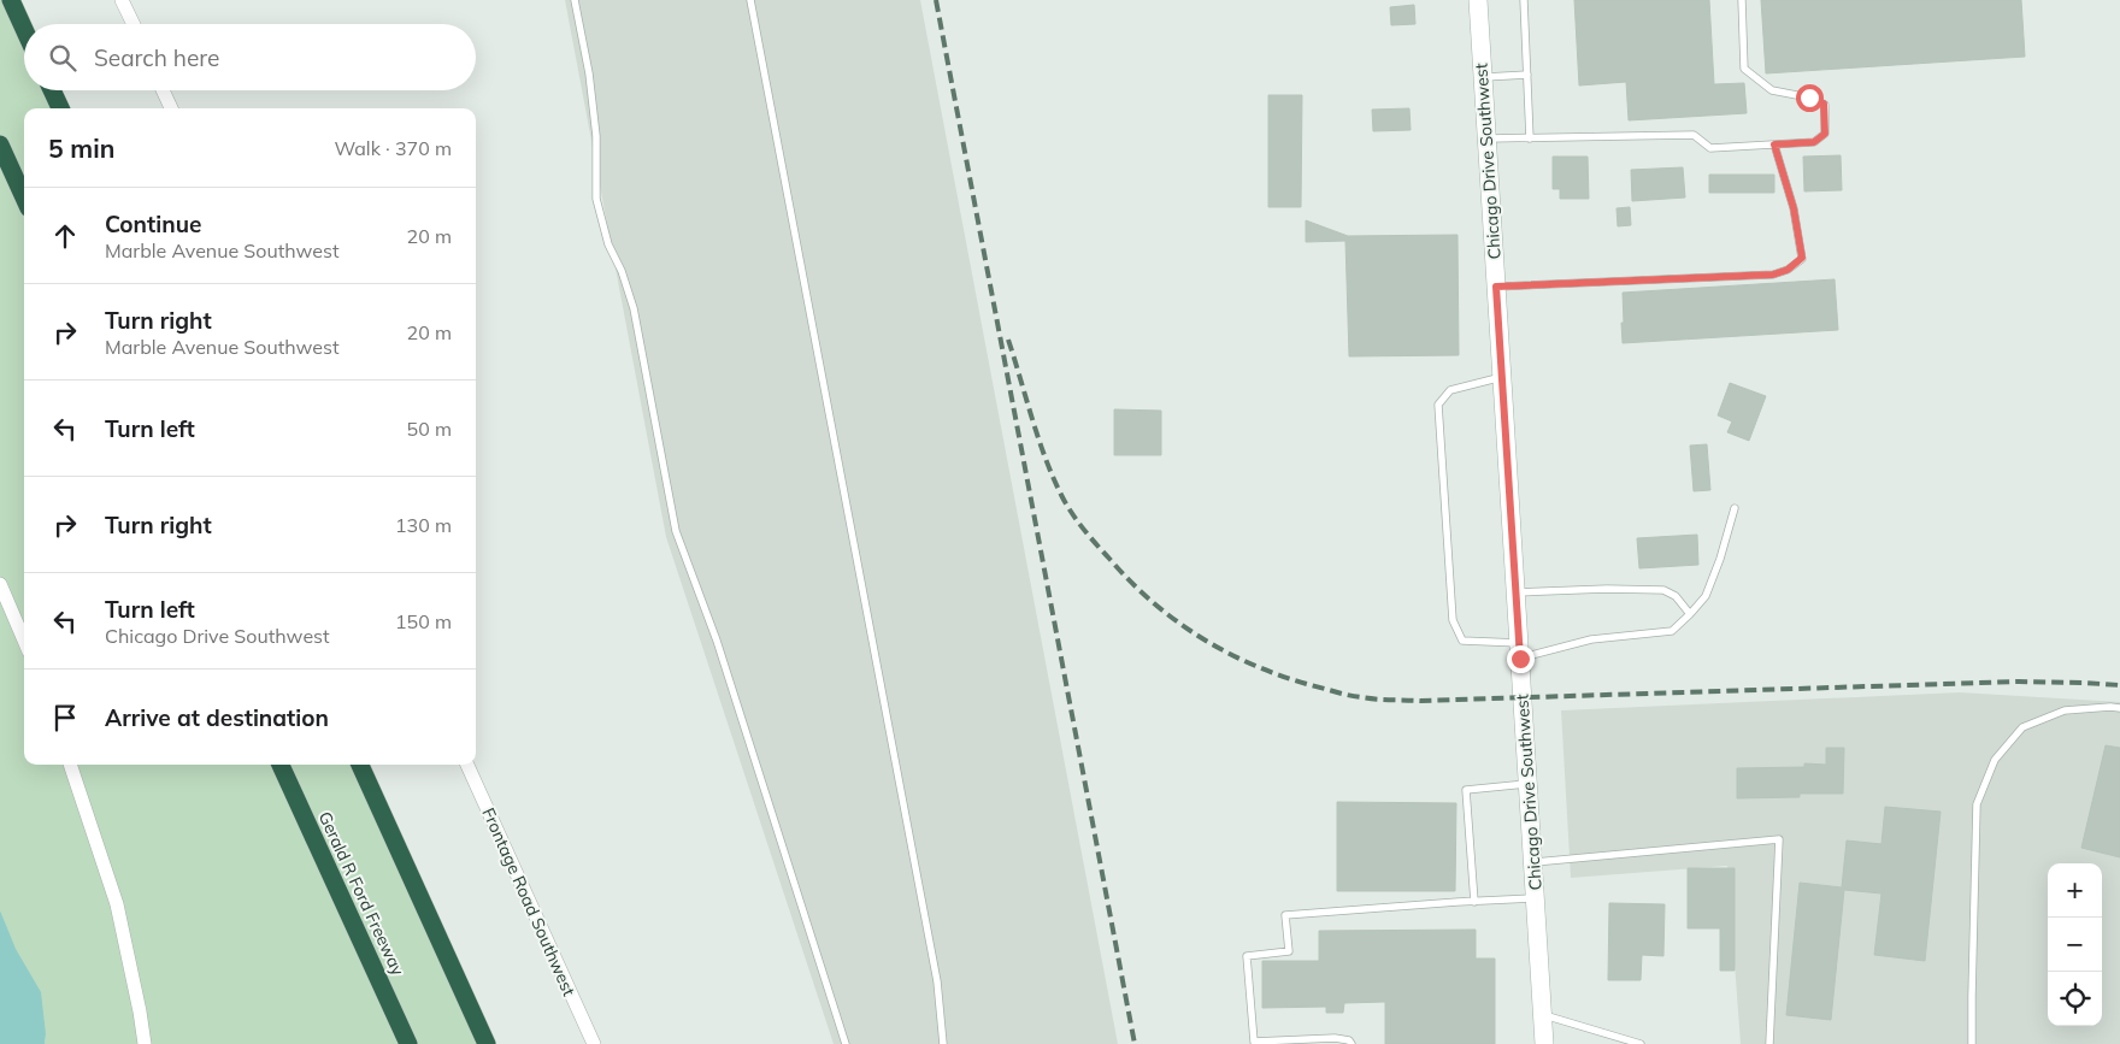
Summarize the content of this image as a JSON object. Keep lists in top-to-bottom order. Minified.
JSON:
{"streets":{"highway":["Gerald R Ford Freeway"],"main road":["Chicago Drive Southwest"],"street":["Frontage Road Southwest"]},"page":{"search":"Search here","heading":["5 min","Walk · 370 m"],"list":[["Continue","Marble Avenue Southwest","20 m"],["Turn right","Marble Avenue Southwest","20 m"],["Turn left","50 m"],["Turn right","130 m"],["Turn left","Chicago Drive Southwest","150 m"],"Arrive at destination"],"map_buttons":["+","−"]}}
